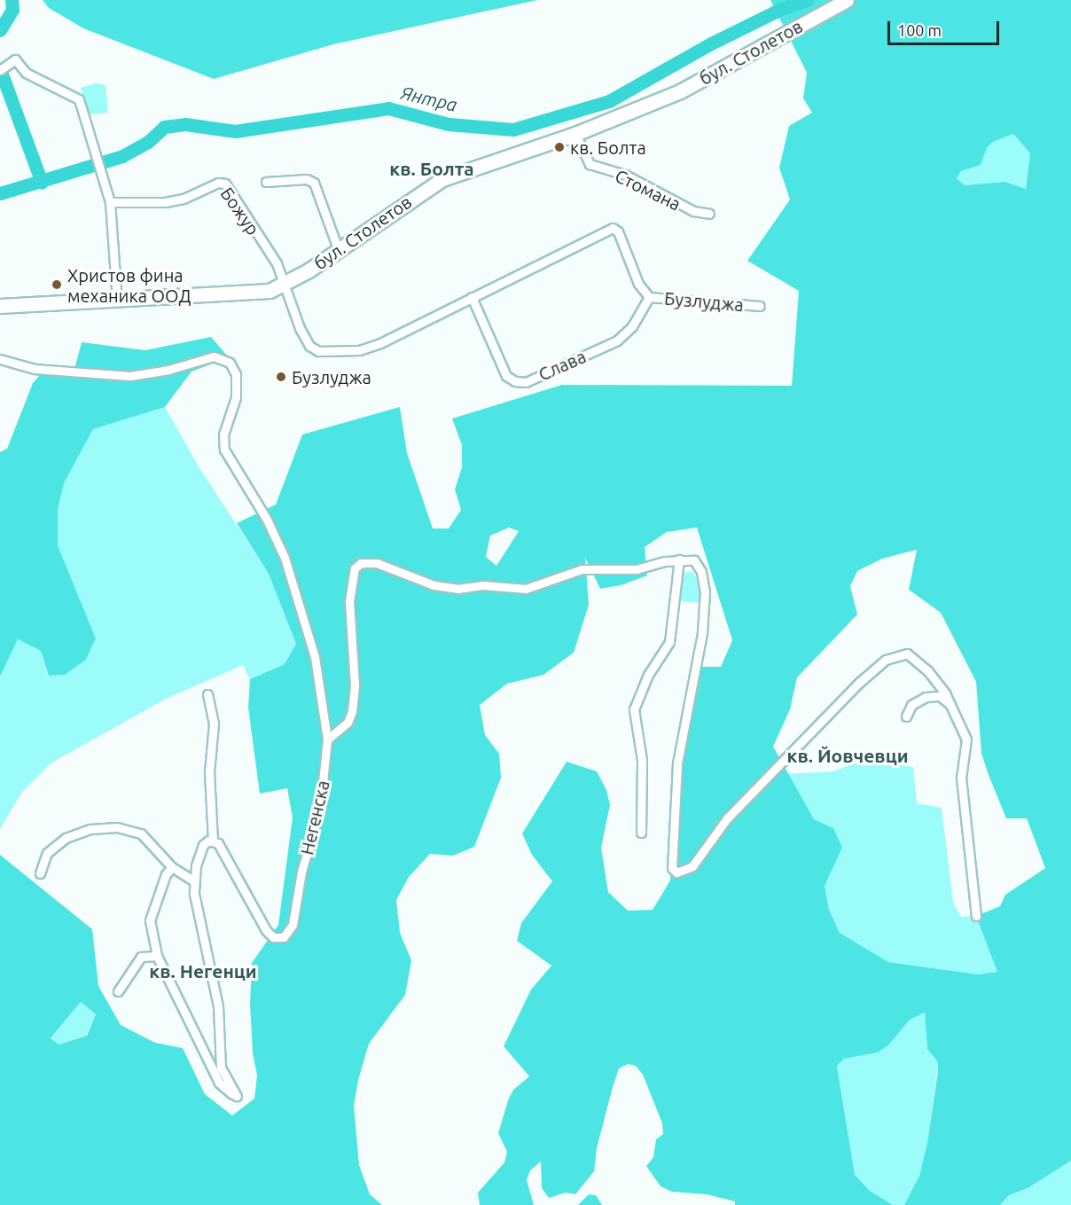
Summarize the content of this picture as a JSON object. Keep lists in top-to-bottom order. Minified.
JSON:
{"streets":{"main road":["бул. Столетов"],"street":["Стомана","Божур","Бузлуджа","Слава","Негенска"]},"crossings":[["бул. Столетов","Стомана"],["бул. Столетов","Божур"],["бул. Столетов","Бузлуджа"],["Божур","Бузлуджа"],["Бузлуджа","Слава"]],"districts":["кв. Болта","кв. Йовчевци","кв. Негенци"],"water":["Янтра"],"places":["кв. Болта","Христов фина механика ООД","Бузлуджа"],"scale_bar":"100 m"}
